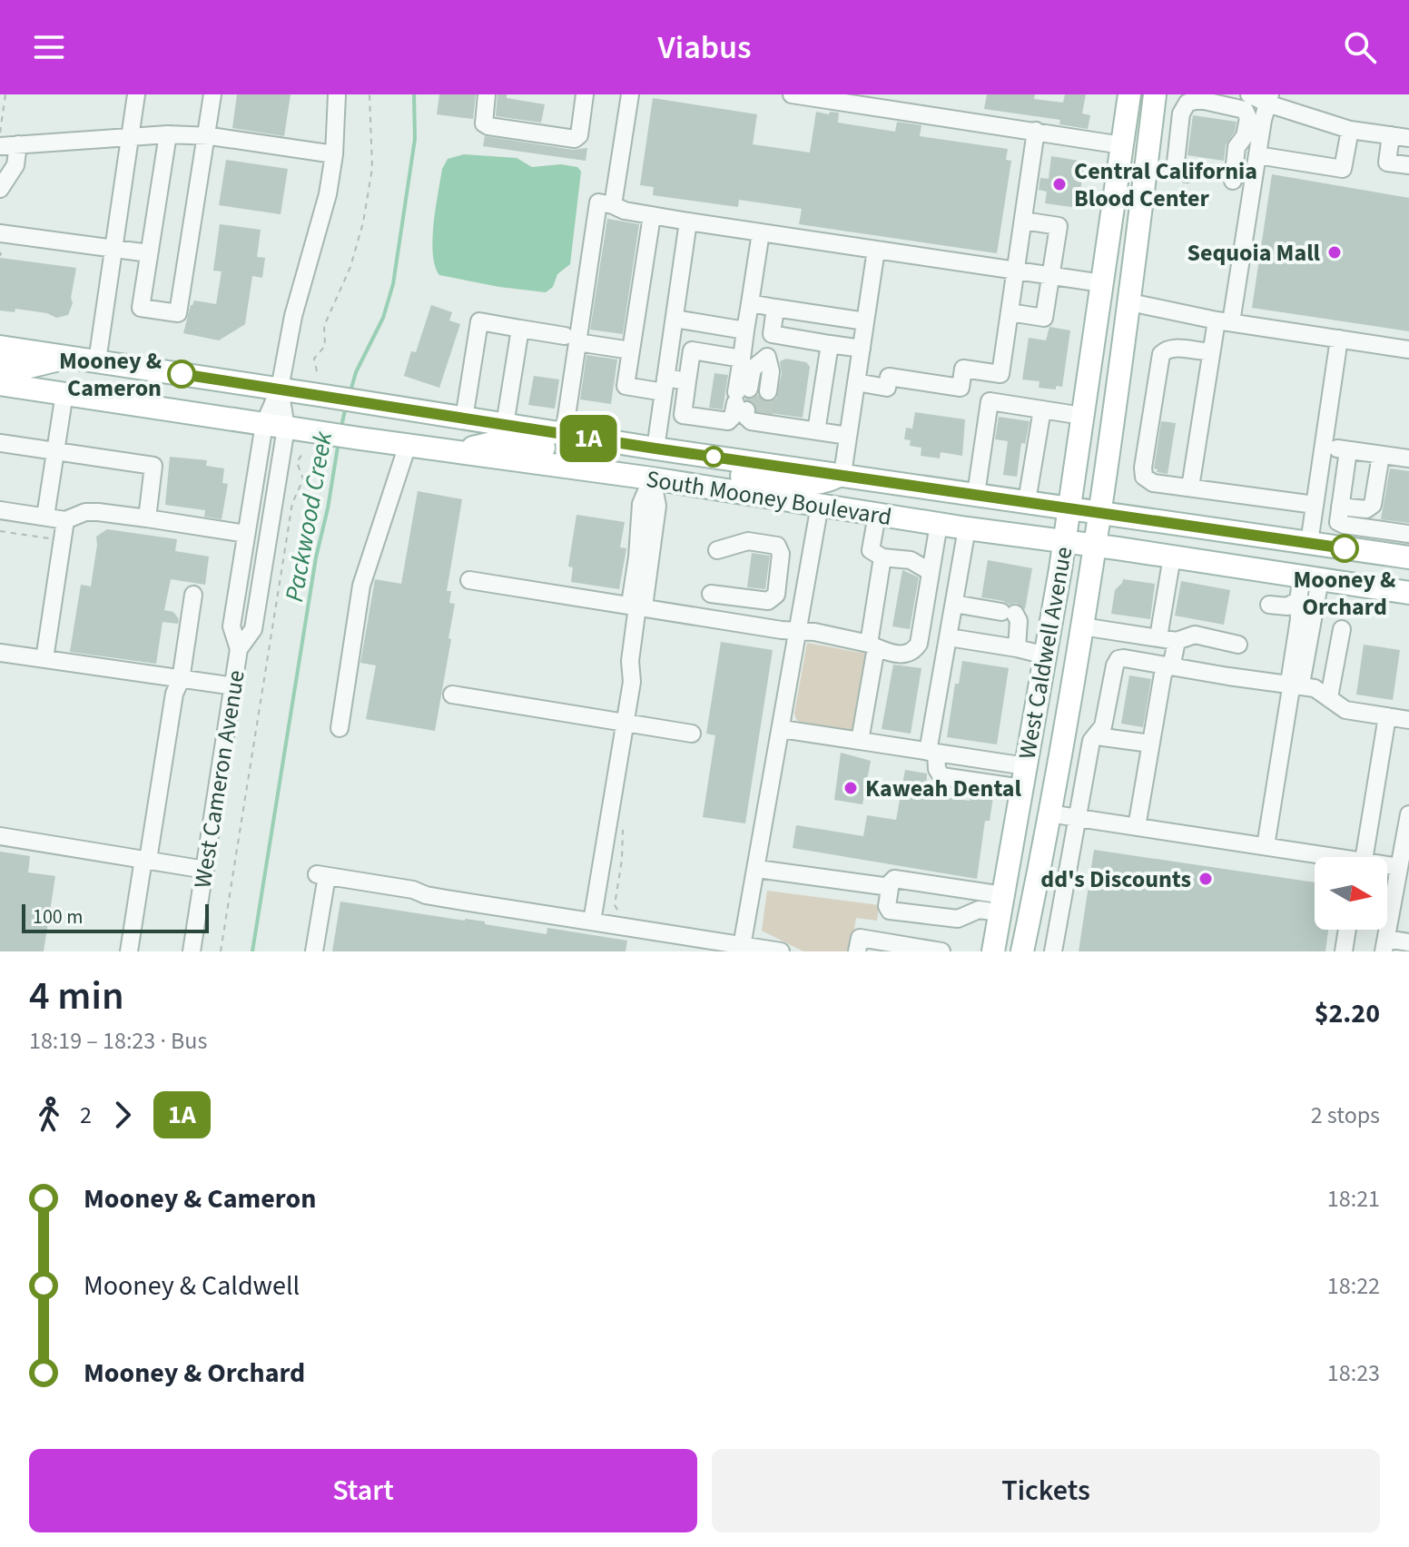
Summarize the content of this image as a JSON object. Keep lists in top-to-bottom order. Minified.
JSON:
{"streets":{"main road":["South Mooney Boulevard","West Caldwell Avenue"],"street":["West Cameron Avenue"]},"crossings":[["South Mooney Boulevard","West Caldwell Avenue"],["South Mooney Boulevard","West Cameron Avenue"]],"water":["Packwood Creek"],"places":["Central California Blood Center","Sequoia Mall","Mooney & Cameron","Mooney & Orchard","Kaweah Dental","dd's Discounts"],"lines":["bus line 1A"],"scale_bar":"100 m","north":"right","page":{"header":"Viabus","on_map":"1A","scale":"100 m","heading":["4 min","18:19 – 18:23 · Bus","$2.20"],"legs":["2","1A","2 stops"],"list":[{"name":"Mooney & Cameron","value":"18:21"},{"name":"Mooney & Caldwell","value":"18:22"},{"name":"Mooney & Orchard","value":"18:23"}],"buttons":["Start","Tickets"]}}
